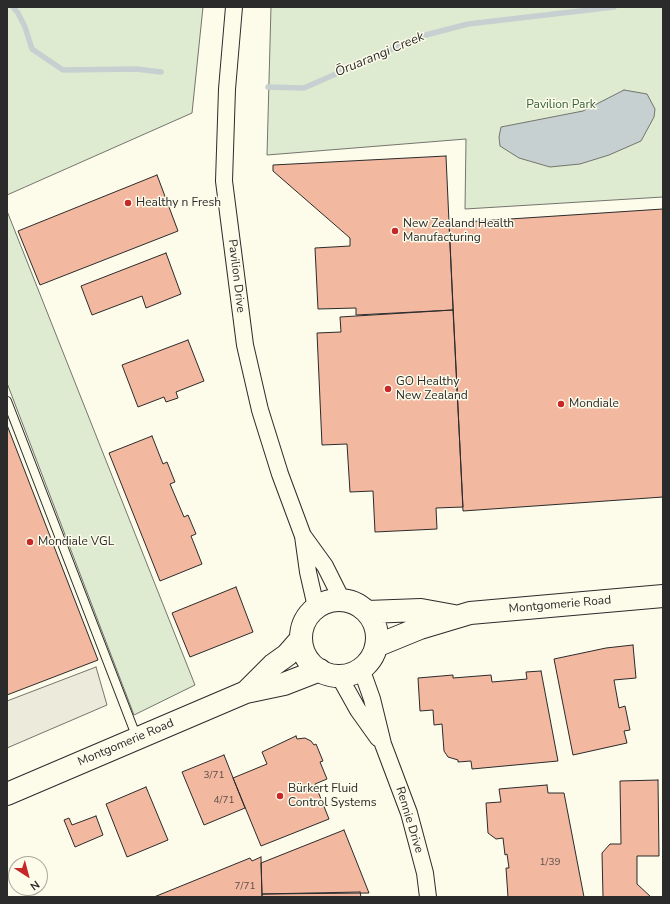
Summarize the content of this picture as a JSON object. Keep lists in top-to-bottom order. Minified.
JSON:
{"streets":{"street":["Pavilion Drive","Montgomerie Road","Rennie Drive"]},"crossings":[["Pavilion Drive","Montgomerie Road"],["Pavilion Drive","Rennie Drive"],["Montgomerie Road","Rennie Drive"]],"water":["Ōruarangi Creek"],"parks":["Pavilion Park"],"places":["Healthy n Fresh","New Zealand Health Manufacturing","GO Healthy New Zealand","Mondiale","Mondiale VGL","Bürkert Fluid Control Systems"],"house_numbers":["3/71","4/71","1/39","7/71"],"north":"bottom right"}
